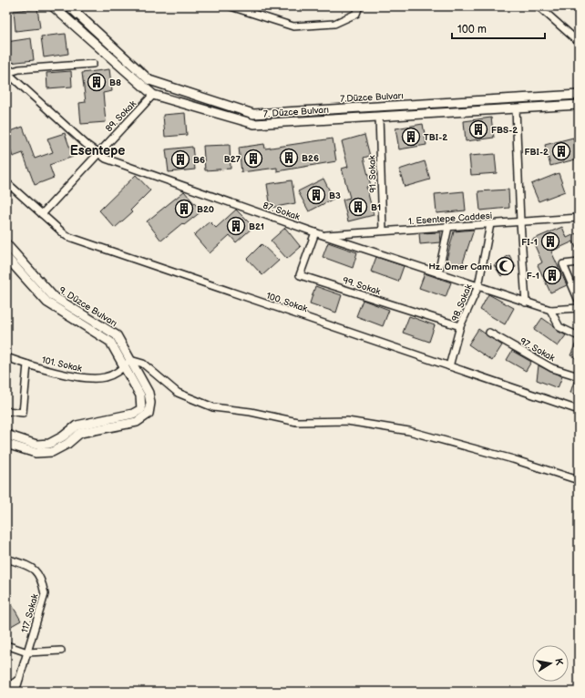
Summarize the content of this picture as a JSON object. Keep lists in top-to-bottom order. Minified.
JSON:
{"streets":{"main road":["7.Düzce Bulvarı","7. Düzce Bulvarı","9. Düzce Bulvarı"],"street":["89. Sokak","91. Sokak","87. Sokak","1. Esentepe Caddesi","99. Sokak","100. Sokak","98. Sokak","97. Sokak","101. Sokak","117. Sokak"]},"crossings":[["7. Düzce Bulvarı","89. Sokak"],["7. Düzce Bulvarı","91. Sokak"],["89. Sokak","87. Sokak"],["89. Sokak","100. Sokak"],["91. Sokak","1. Esentepe Caddesi"],["87. Sokak","1. Esentepe Caddesi"],["87. Sokak","99. Sokak"],["87. Sokak","98. Sokak"],["1. Esentepe Caddesi","98. Sokak"],["99. Sokak","98. Sokak"],["100. Sokak","98. Sokak"],["9. Düzce Bulvarı","101. Sokak"]],"districts":["Esentepe"],"places":{"building":["B8","FBS-2","TBI-2","FBI-2","B26","B27","B6","B3","B1","B20","B21","FI-1","F-1"],"mosque":["Hz. Ömer Cami"]},"scale_bar":"100 m","north":"right"}
